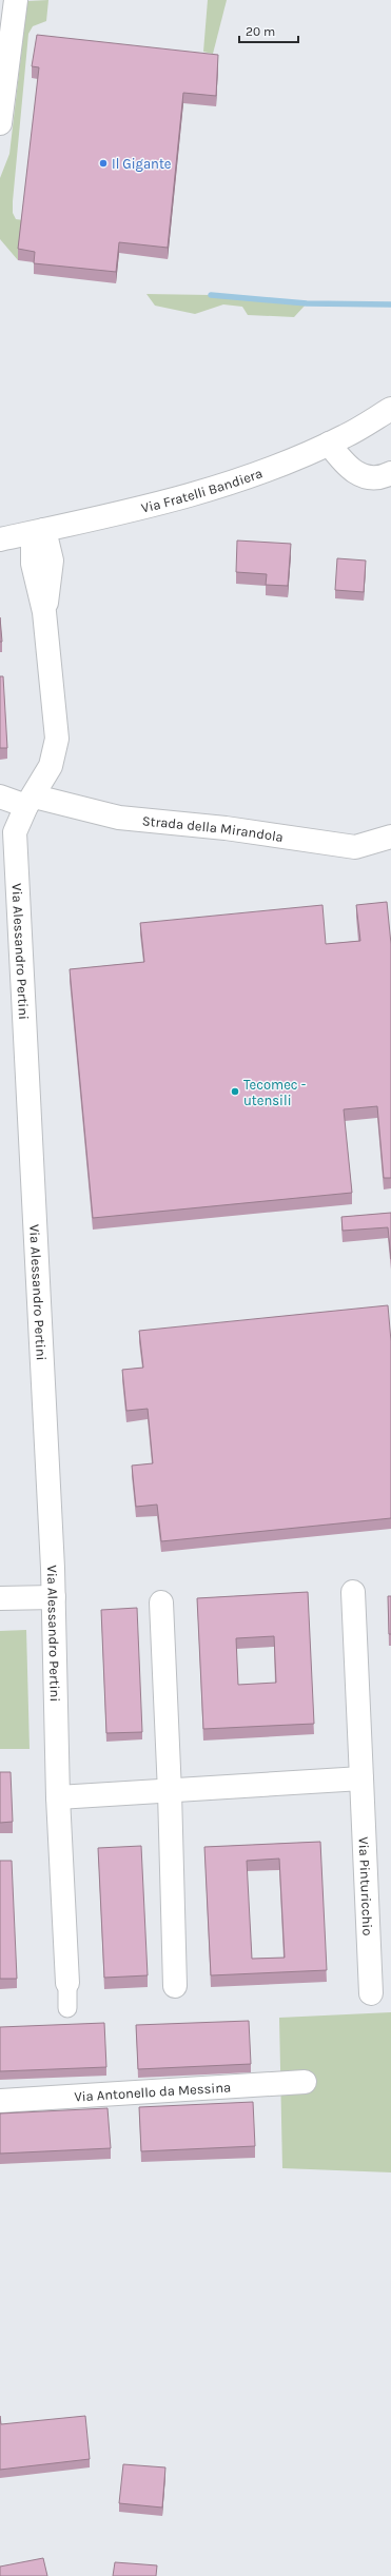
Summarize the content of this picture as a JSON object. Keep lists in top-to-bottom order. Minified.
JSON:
{"streets":{"street":["Via Fratelli Bandiera","Strada della Mirandola","Via Alessandro Pertini","Via Pinturicchio","Via Antonello da Messina"]},"crossings":[["Via Fratelli Bandiera","Via Alessandro Pertini"],["Strada della Mirandola","Via Alessandro Pertini"]],"places":["Il Gigante","Tecomec - utensili"],"scale_bar":"20 m"}
